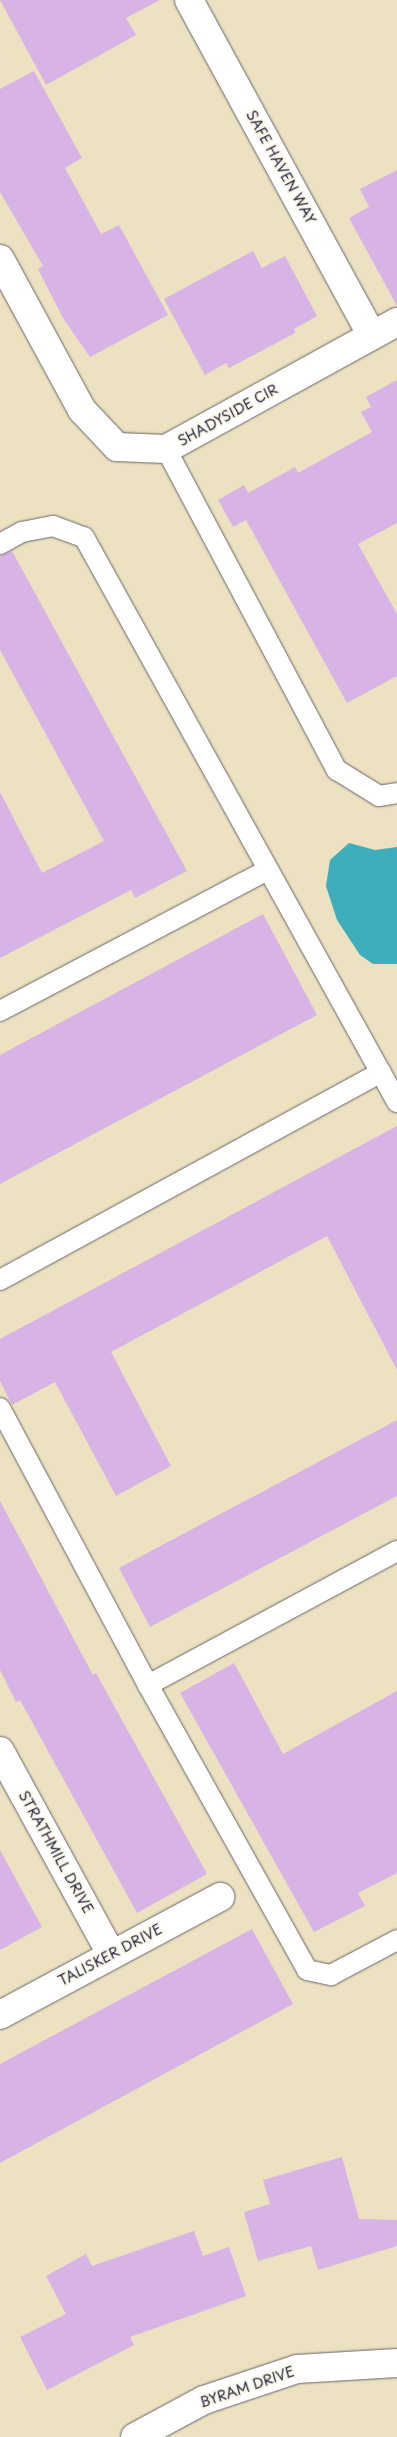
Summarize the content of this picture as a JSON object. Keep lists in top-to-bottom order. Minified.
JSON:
{"streets":{"street":["SAFE HAVEN WAY","SHADYSIDE CIR","STRATHMILL DRIVE","TALISKER DRIVE","BYRAM DRIVE"]},"crossings":[["SAFE HAVEN WAY","SHADYSIDE CIR"],["STRATHMILL DRIVE","TALISKER DRIVE"]]}
